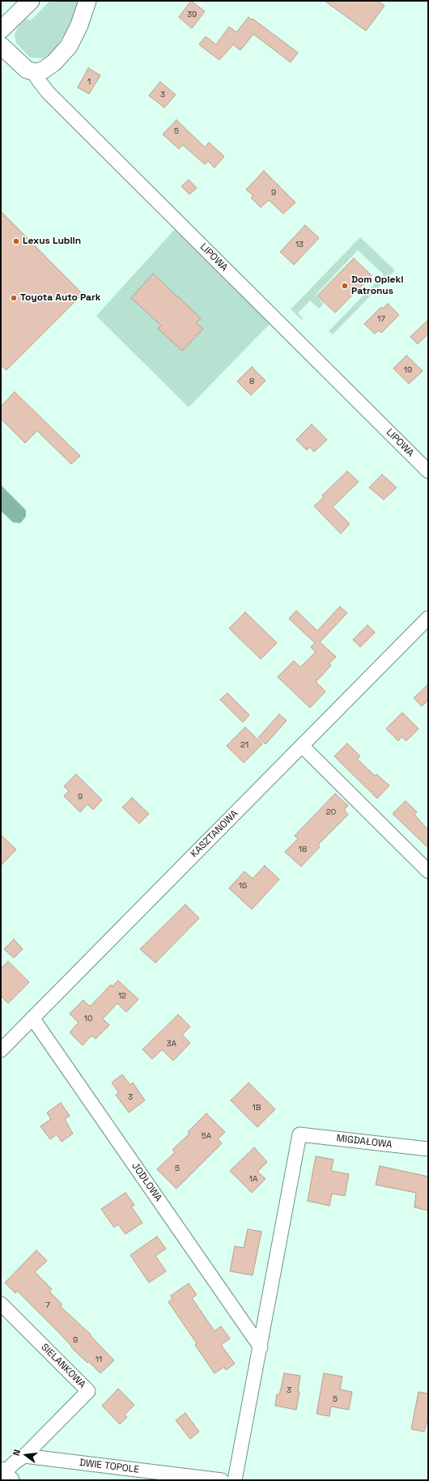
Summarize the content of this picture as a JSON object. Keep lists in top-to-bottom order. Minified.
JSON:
{"streets":{"street":["LIPOWA","KASZTANOWA","MIGDAŁOWA","JODŁOWA","SIELANKOWA","DWIE TOPOLE"]},"crossings":[["KASZTANOWA","JODŁOWA"],["MIGDAŁOWA","JODŁOWA"],["SIELANKOWA","DWIE TOPOLE"]],"places":["Lexus Lublin","Dom Opieki Patronus","Toyota Auto Park"],"house_numbers":["39","1","3","5","9","13","17","19","8","21","9","20","18","16","12","10","3A","3","1B","5A","5","1A","7","9","11","3","5"],"north":"left"}
